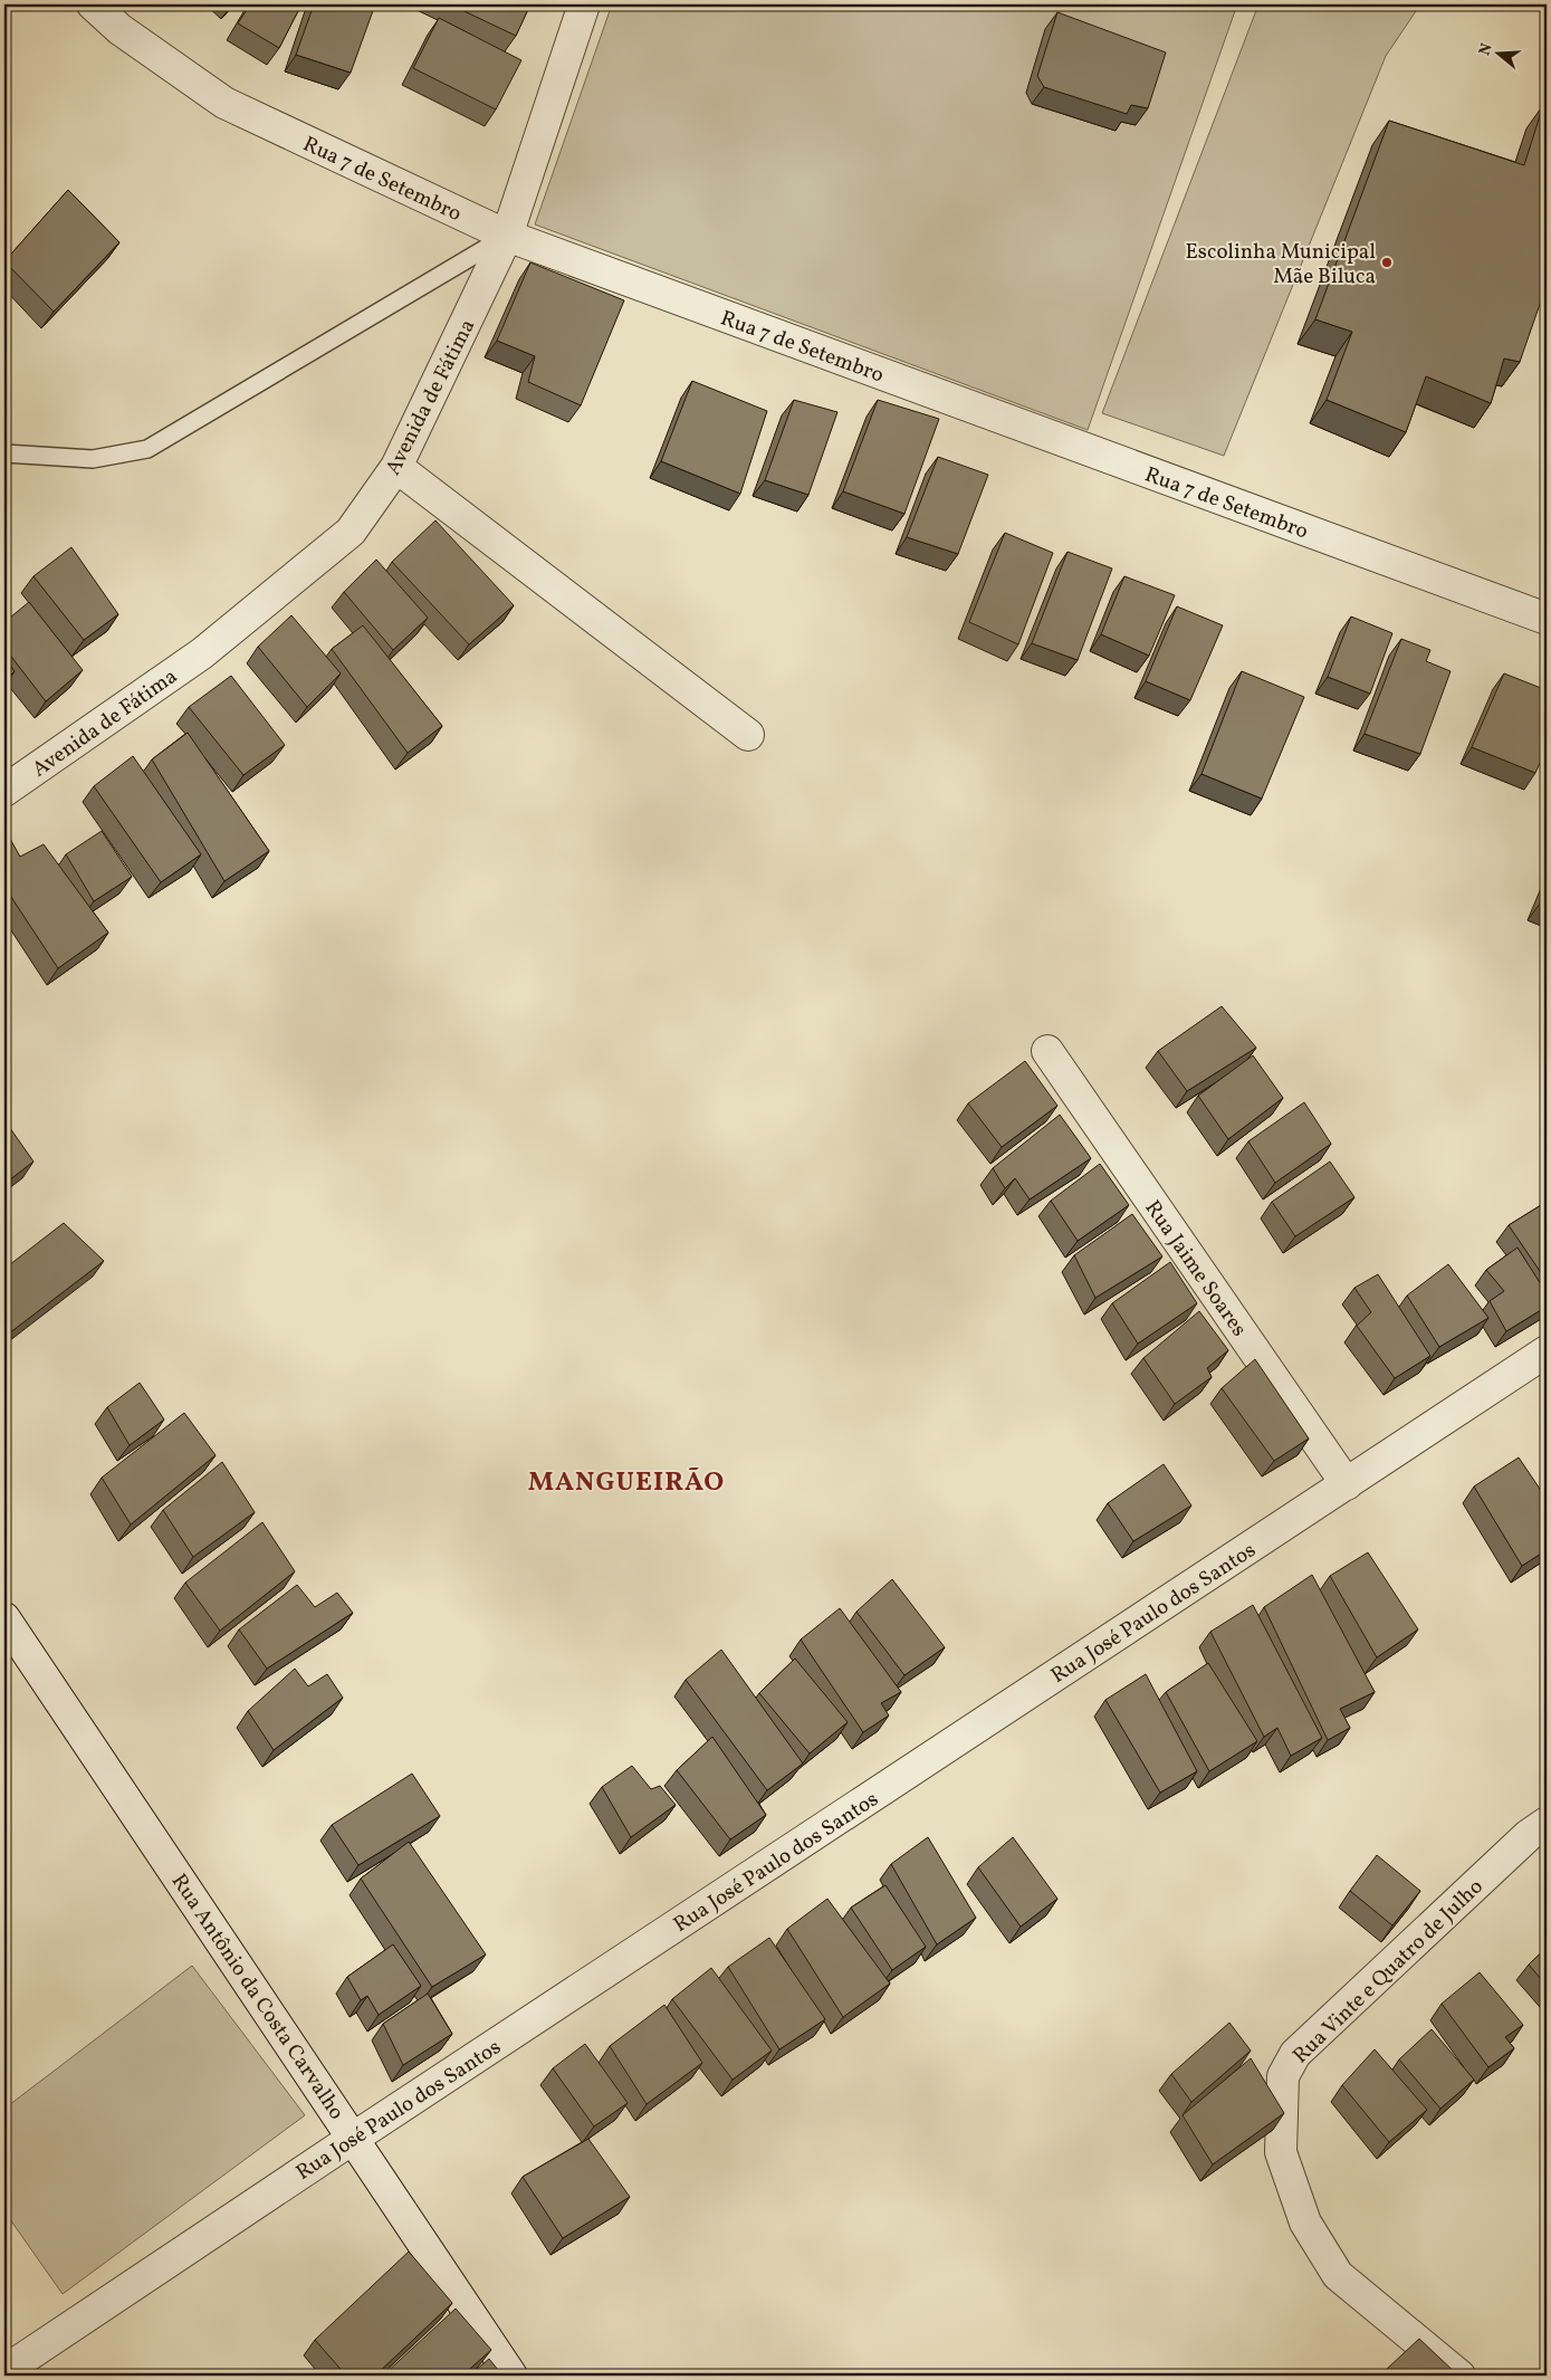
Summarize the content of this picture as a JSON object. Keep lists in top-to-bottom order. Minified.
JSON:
{"streets":{"street":["Rua 7 de Setembro","Avenida de Fátima","Rua Jaime Soares","Rua José Paulo dos Santos","Rua Vinte e Quatro de Julho","Rua Antônio da Costa Carvalho"]},"crossings":[["Rua 7 de Setembro","Avenida de Fátima"],["Rua Jaime Soares","Rua José Paulo dos Santos"],["Rua José Paulo dos Santos","Rua Antônio da Costa Carvalho"]],"districts":["MANGUEIRÃO"],"places":["Escolinha Municipal Mãe Biluca"],"north":"left"}
